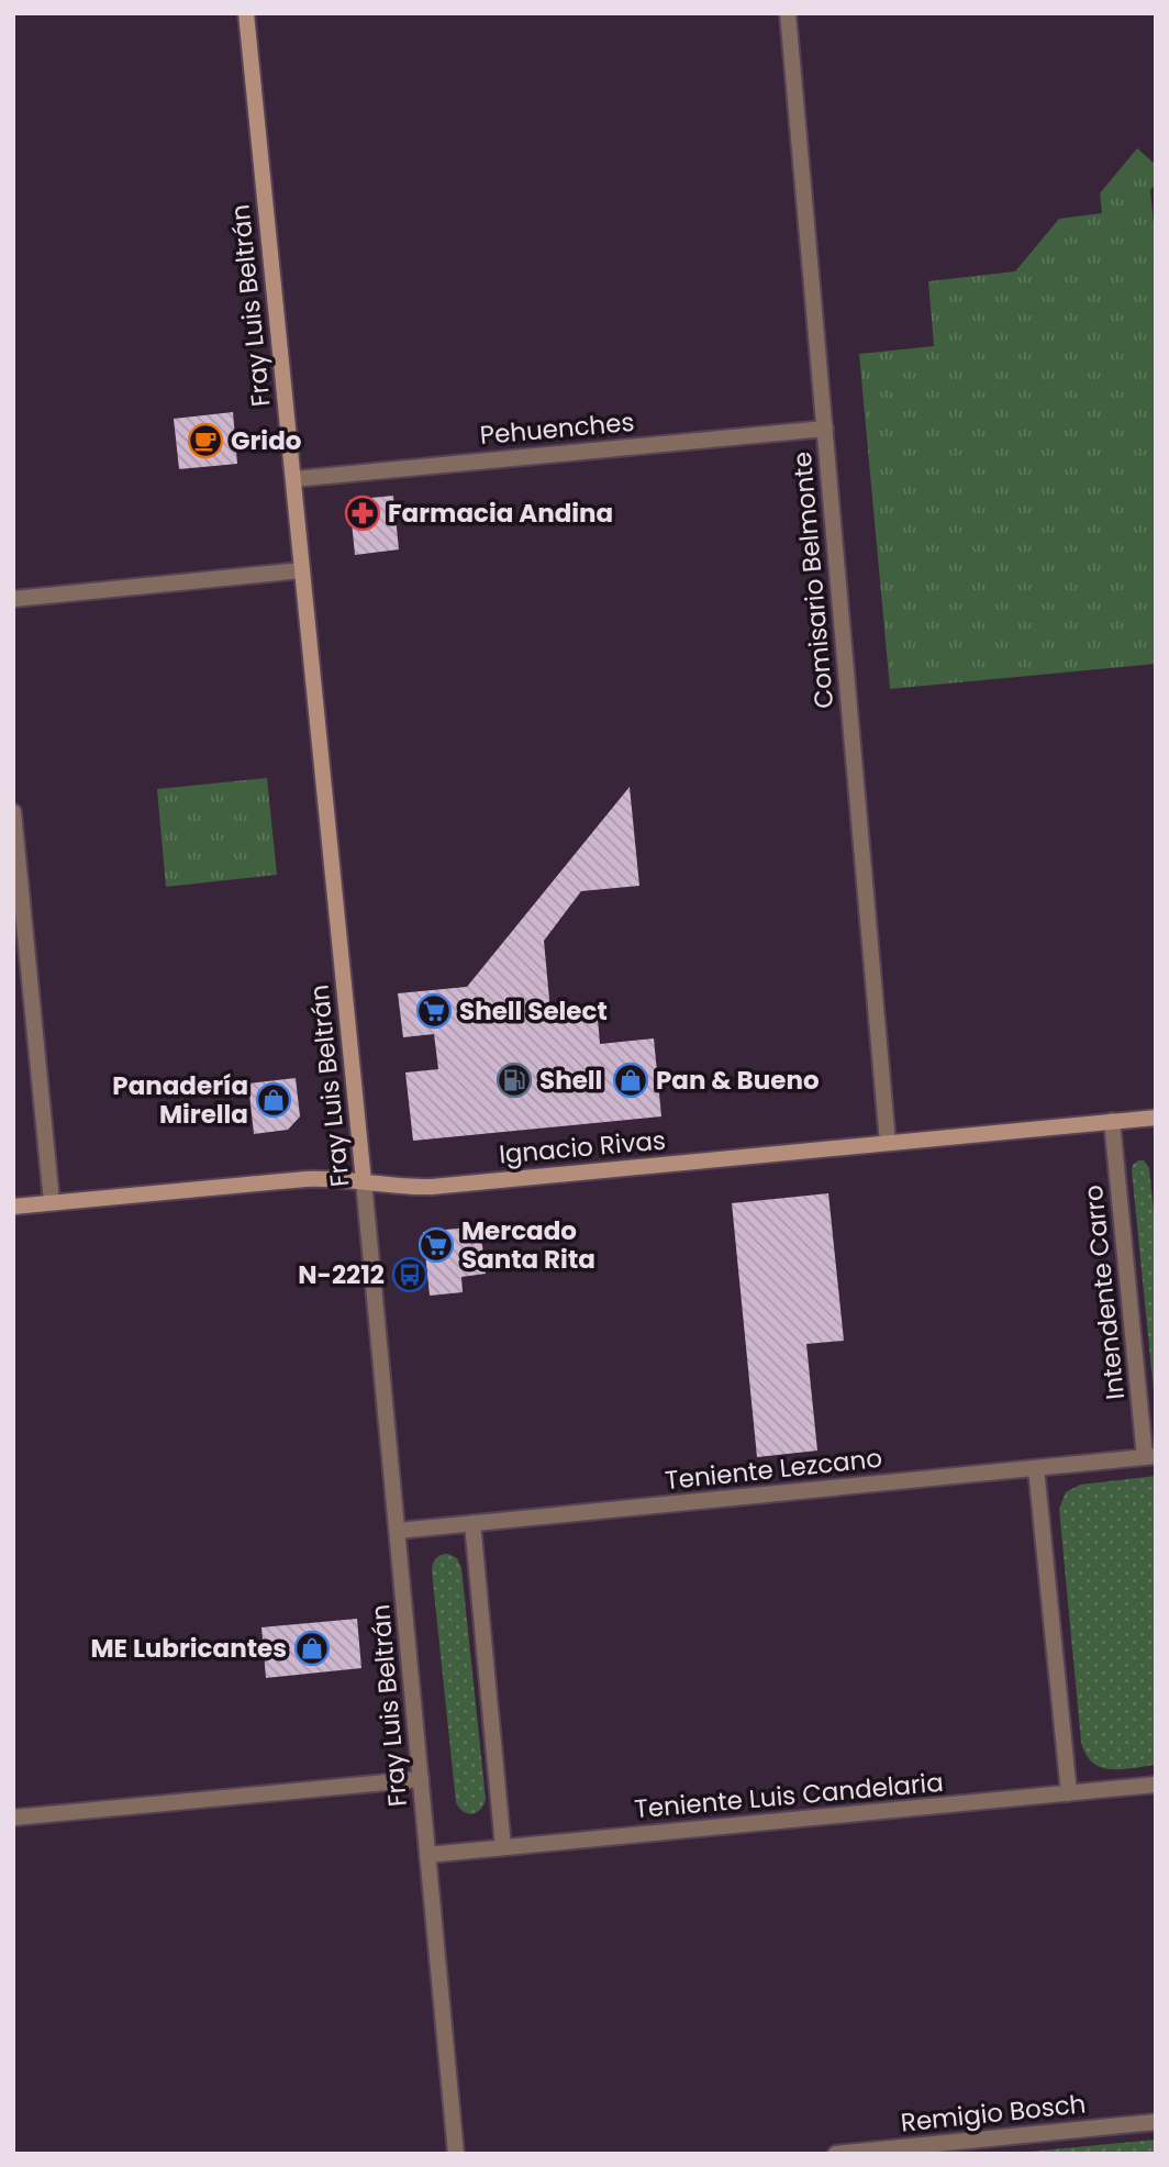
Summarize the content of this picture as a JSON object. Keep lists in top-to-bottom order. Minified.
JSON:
{"streets":{"main road":["Fray Luis Beltrán","Ignacio Rivas"],"street":["Pehuenches","Comisario Belmonte","Intendente Carro","Teniente Lezcano","Teniente Luis Candelaria","Remigio Bosch"]},"crossings":[["Fray Luis Beltrán","Pehuenches"],["Fray Luis Beltrán","Ignacio Rivas"],["Fray Luis Beltrán","Teniente Lezcano"],["Fray Luis Beltrán","Teniente Luis Candelaria"],["Pehuenches","Comisario Belmonte"],["Comisario Belmonte","Ignacio Rivas"],["Ignacio Rivas","Intendente Carro"],["Intendente Carro","Teniente Lezcano"]],"places":{"cafe":["Grido"],"pharmacy":["Farmacia Andina"],"supermarket":["Shell Select","Mercado Santa Rita"],"fuel station":["Shell"],"shop":["Pan & Bueno","Panadería Mirella","ME Lubricantes"],"bus stop":["N-2212"]}}
